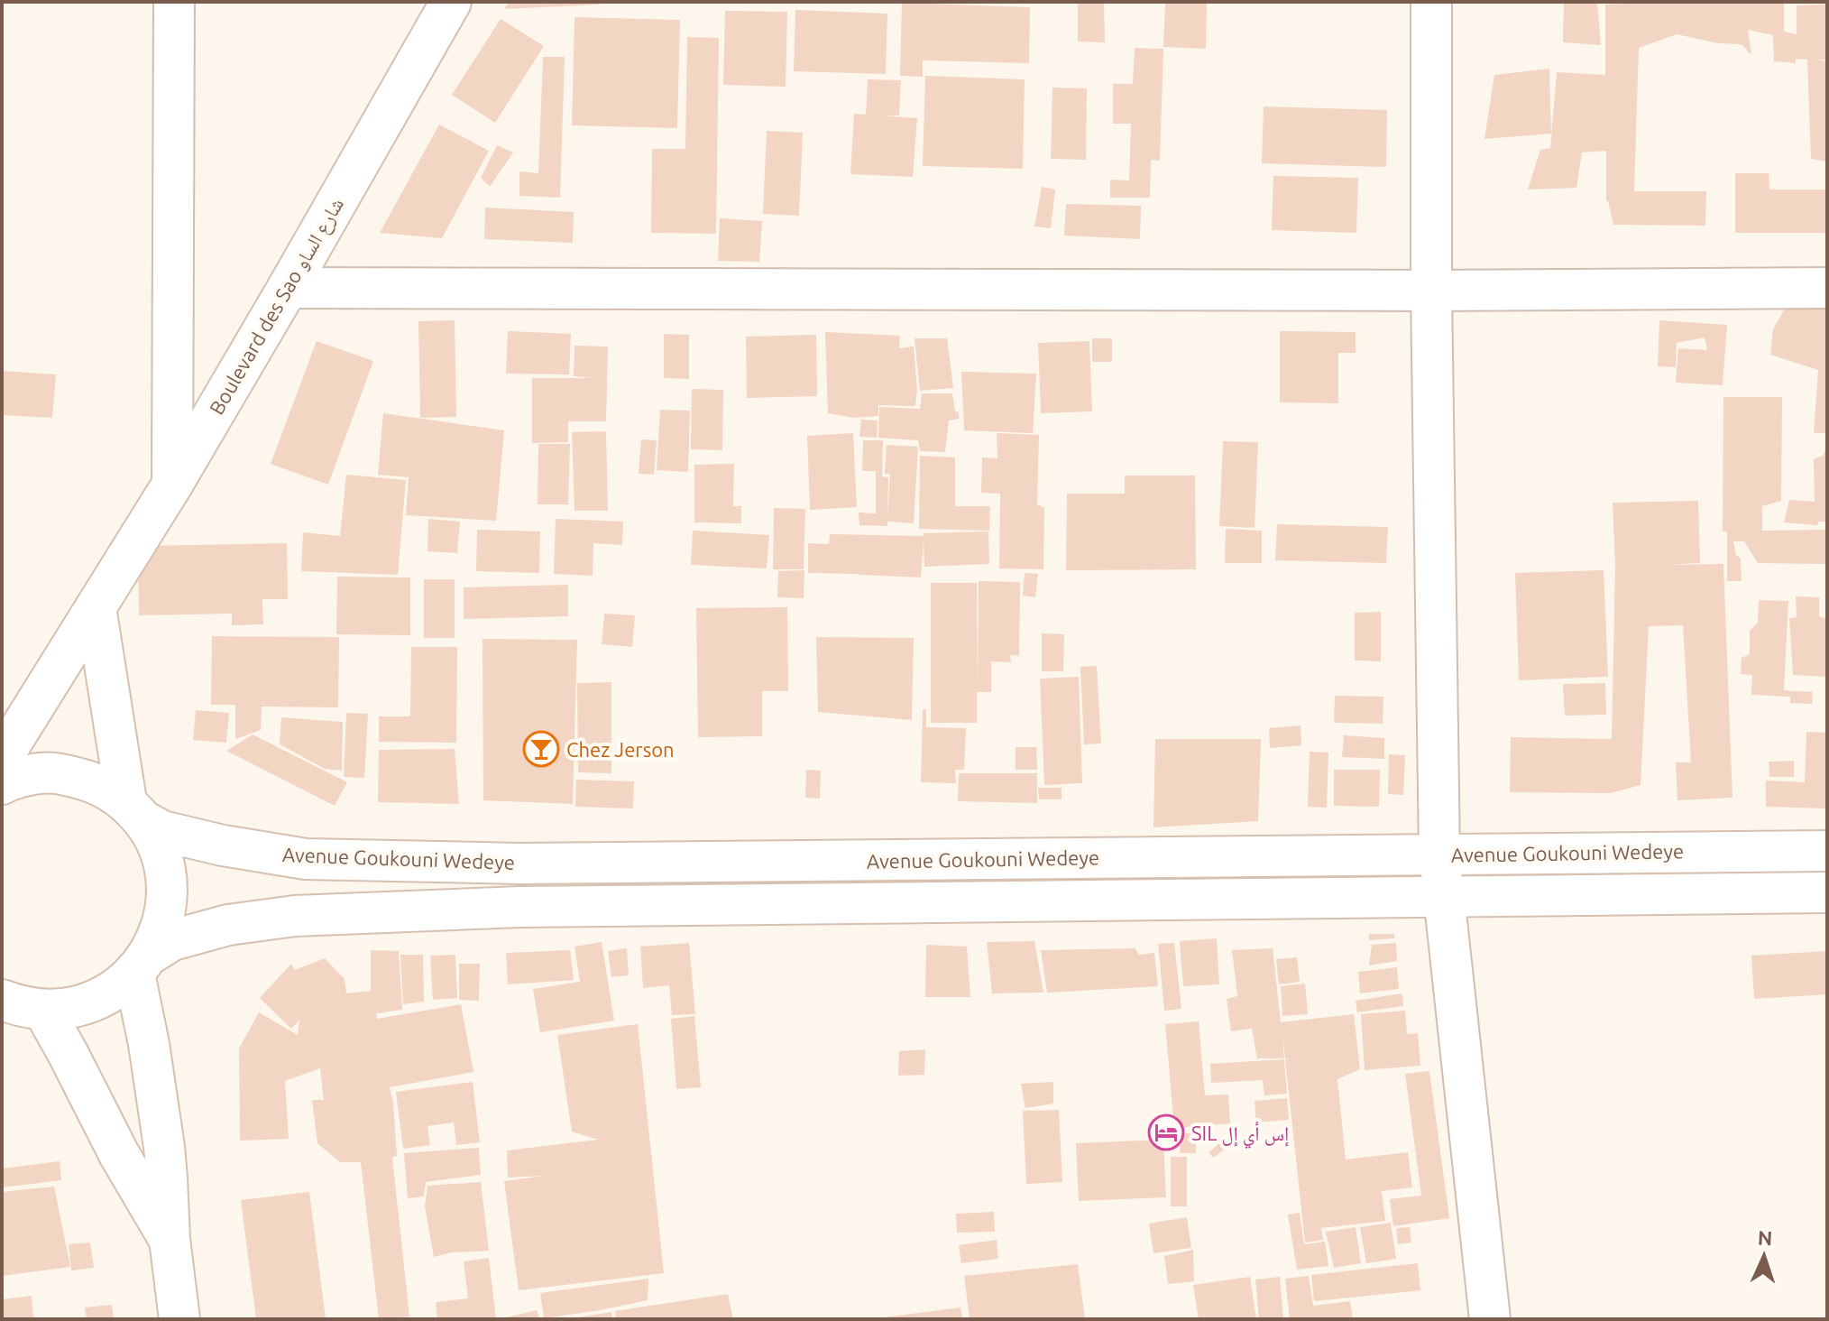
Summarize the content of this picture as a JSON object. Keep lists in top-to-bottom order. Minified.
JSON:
{"streets":{"street":["Boulevard des Sao شارع الساو","Avenue Goukouni Wedeye"]},"places":{"bar":["Chez Jerson"],"hotel":["SIL إس أي إل"]},"north":"top"}
